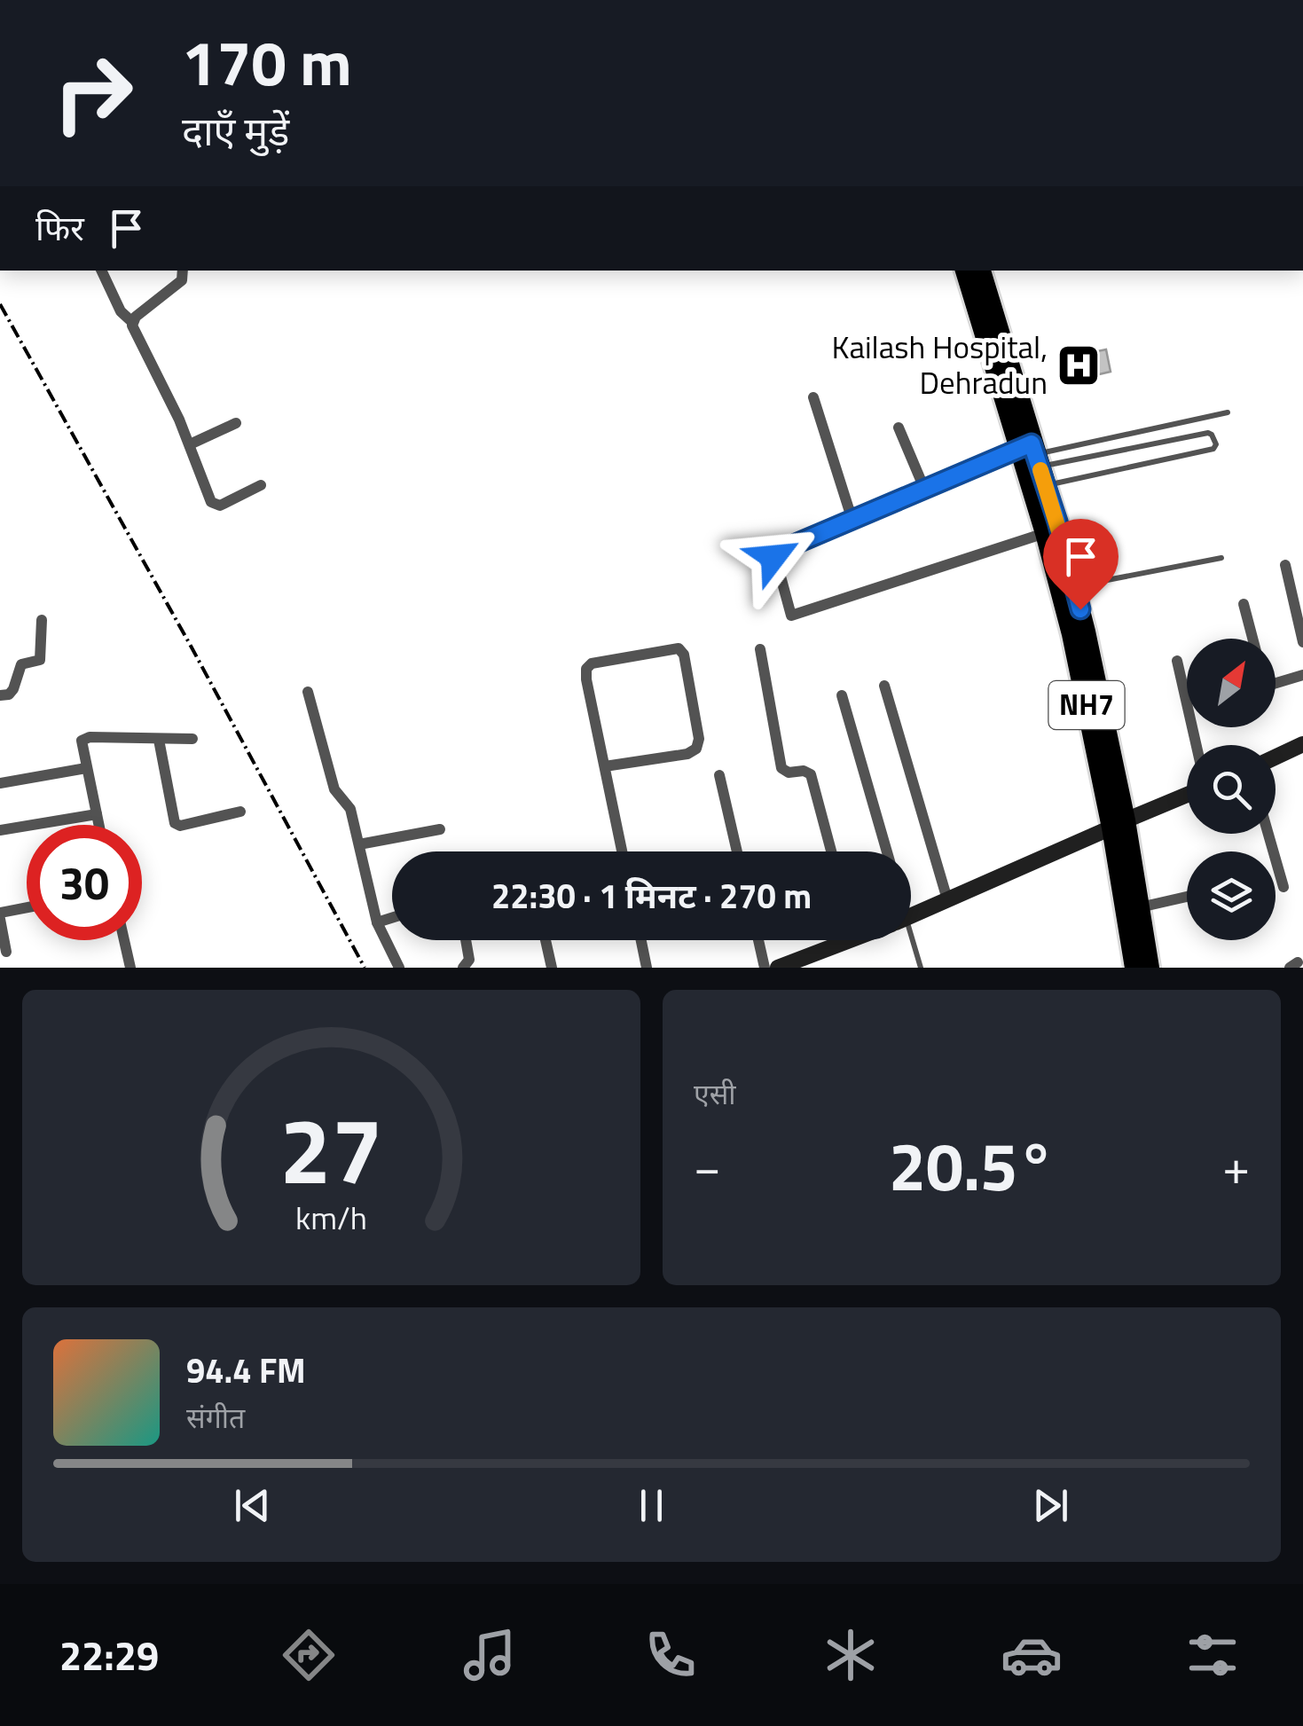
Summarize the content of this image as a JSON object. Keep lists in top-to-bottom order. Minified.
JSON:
{"streets":{"highway":["NH7"]},"places":{"hospital":["Kailash Hospital, Dehradun"]},"north":"top right","page":{"turn":["170 m","दाएँ मुड़ें"],"then":"फिर","limit":"30","trip":"22:30 · 1 मिनट · 270 m","tile":"एसी","heat":["−","20.5°","+"],"song":["94.4 FM","संगीत"],"tabs":"22:29","gauge":["27","km/h"]}}
